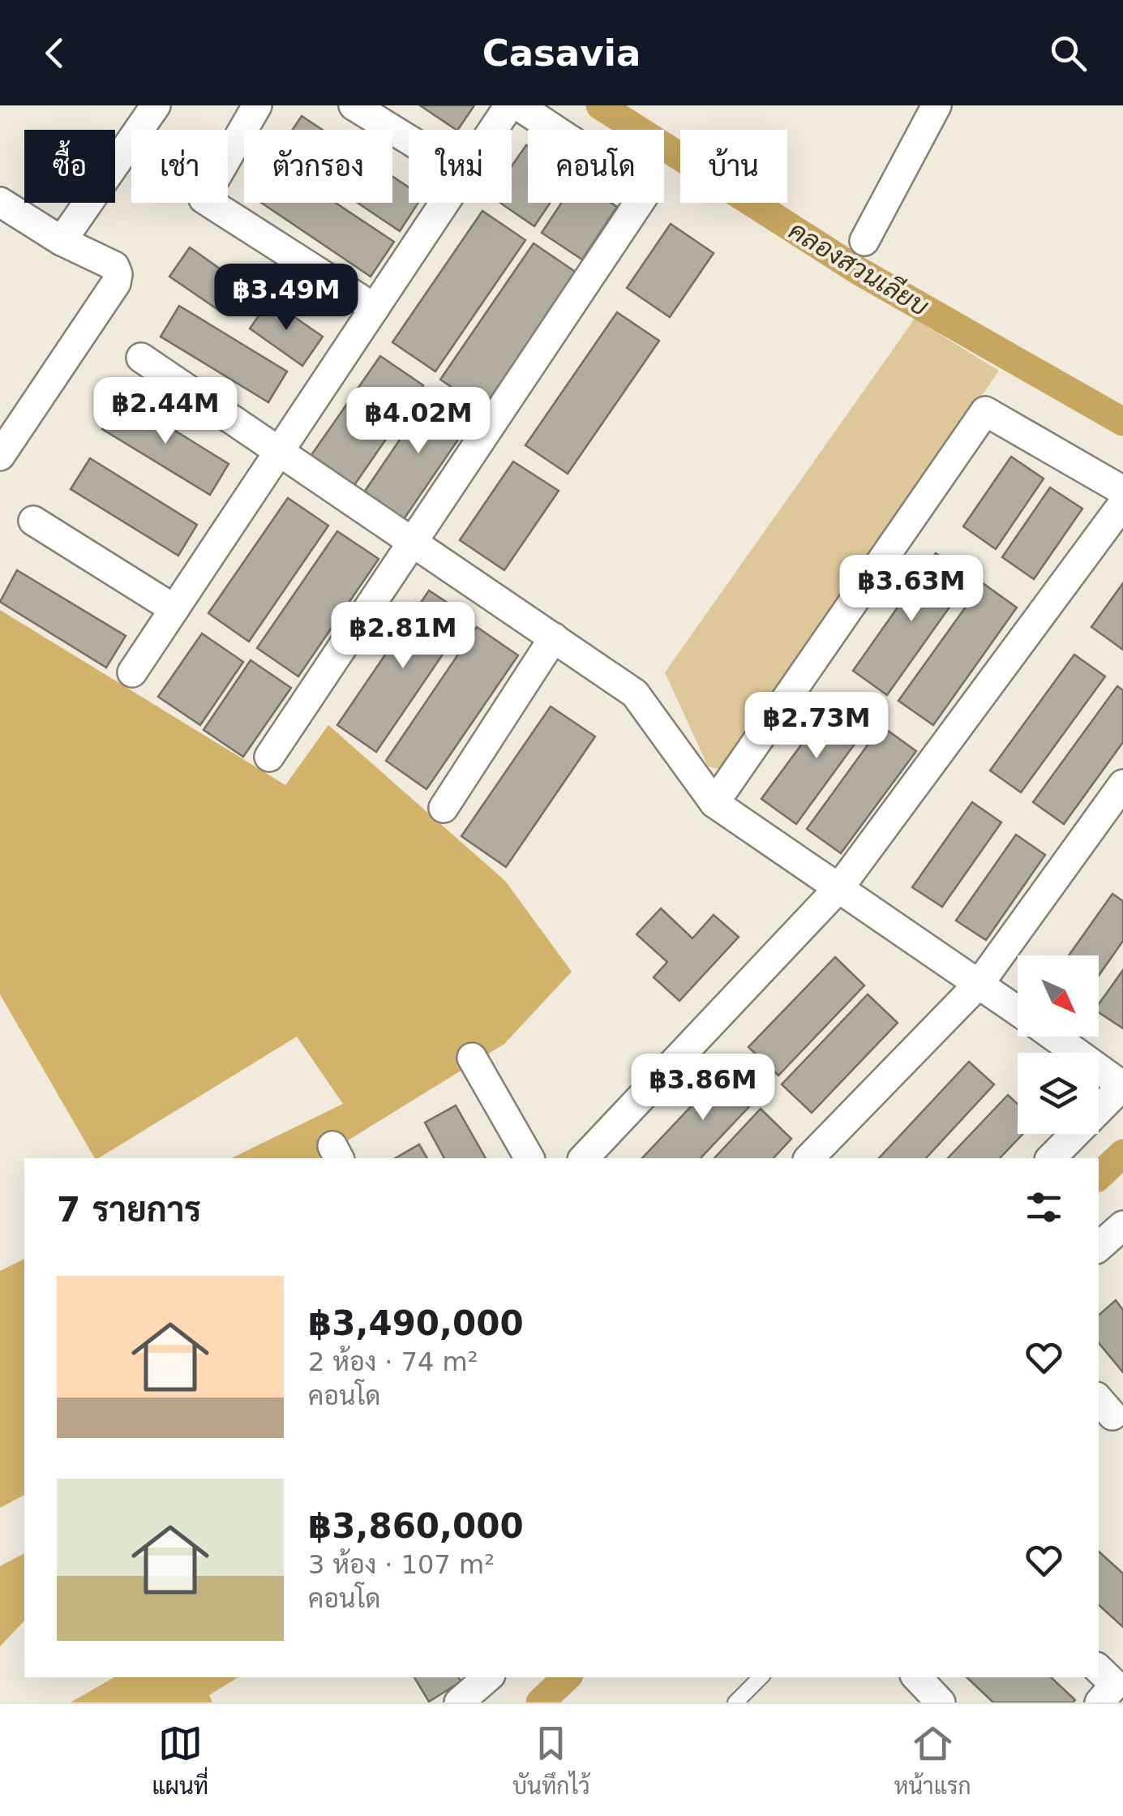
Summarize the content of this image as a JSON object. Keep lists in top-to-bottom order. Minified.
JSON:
{"water":["คลองสวนเลียบ"],"north":"bottom right","page":{"header":"Casavia","chip":["ซื้อ","เช่า","ตัวกรอง","ใหม่","คอนโด","บ้าน"],"price":["฿3.49M","฿2.44M","฿4.02M","฿3.63M","฿2.81M","฿2.73M","฿3.86M"],"heading":"7 รายการ","list":[{"name":"฿3,490,000","note":"2 ห้อง · 74 m² · คอนโด"},{"name":"฿3,860,000","note":"3 ห้อง · 107 m² · คอนโด"}],"tabs":["แผนที่","บันทึกไว้","หน้าแรก"]}}
